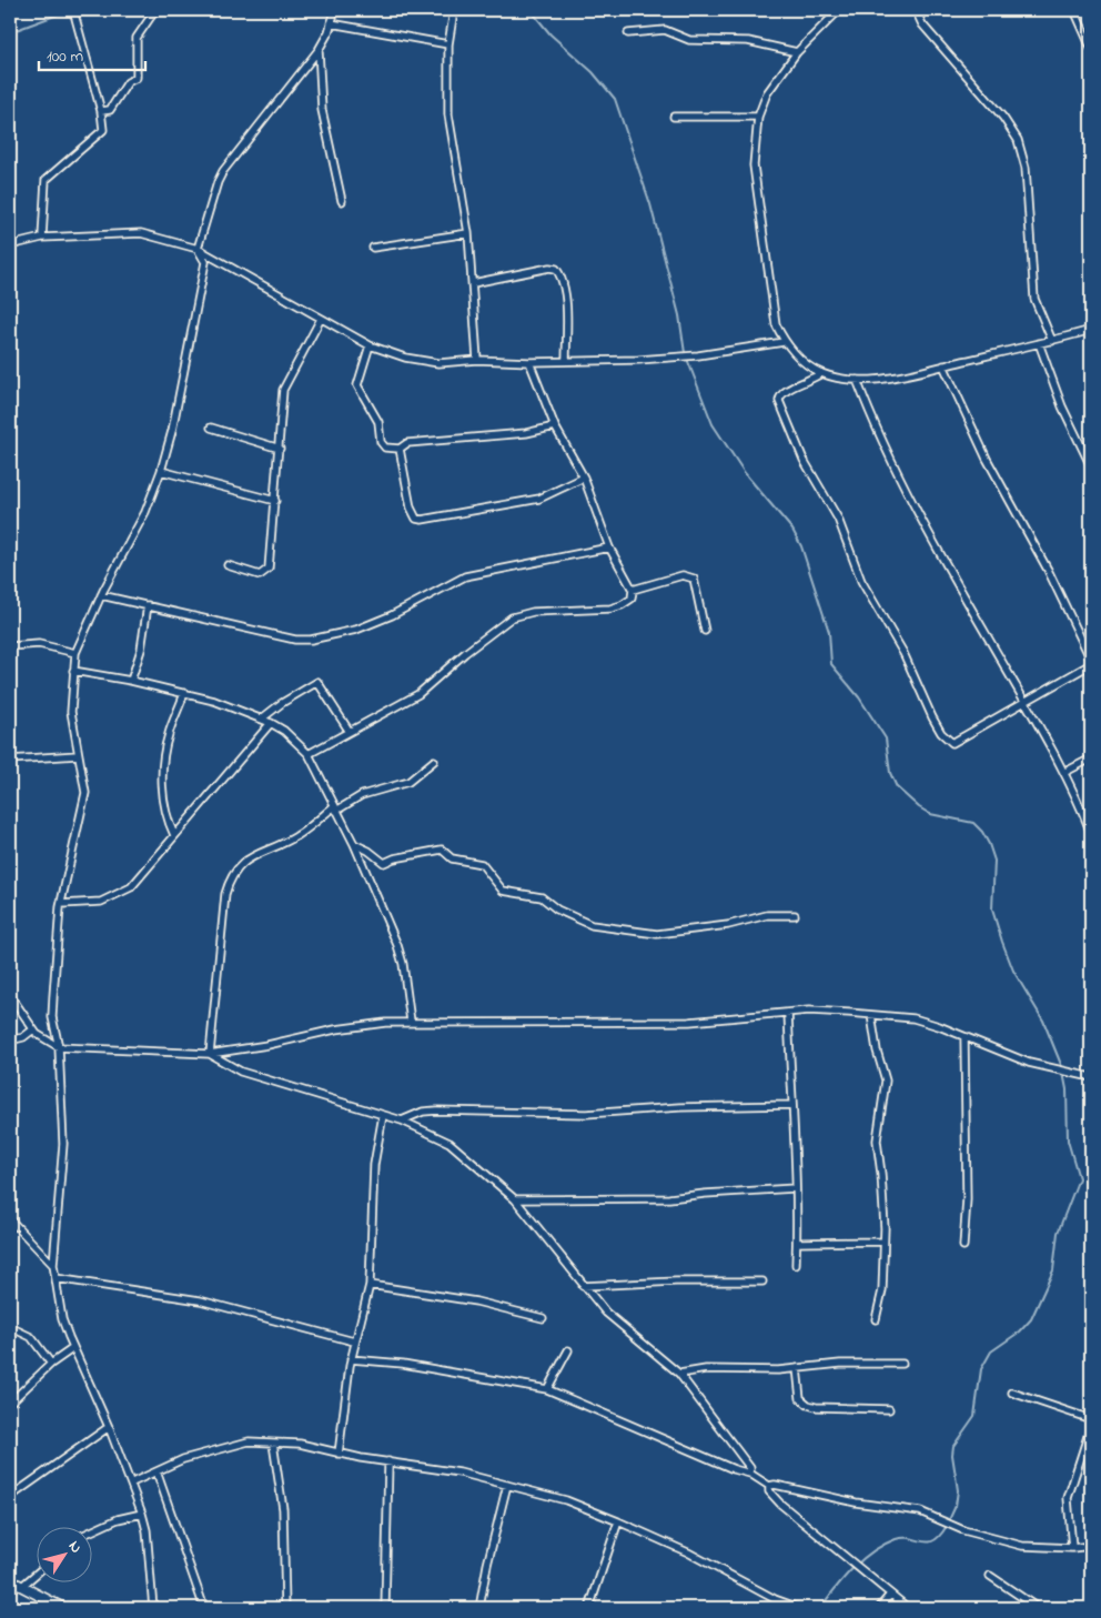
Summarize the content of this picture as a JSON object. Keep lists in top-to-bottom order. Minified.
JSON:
{"scale_bar":"100 m","north":"top right"}
